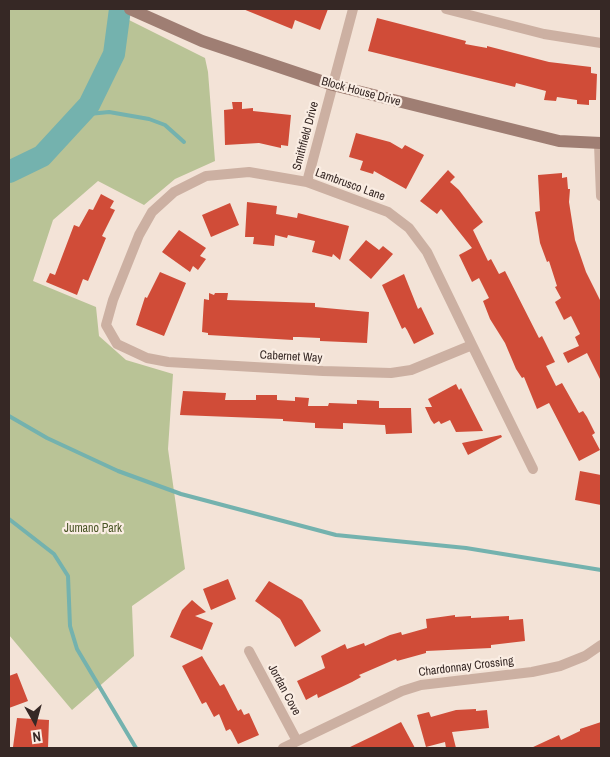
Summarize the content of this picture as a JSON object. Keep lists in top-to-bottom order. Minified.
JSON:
{"streets":{"street":["Block House Drive","Smithfield Drive","Lambrusco Lane","Cabernet Way","Chardonnay Crossing","Jordan Cove"]},"crossings":[["Block House Drive","Smithfield Drive"],["Smithfield Drive","Lambrusco Lane"],["Lambrusco Lane","Cabernet Way"],["Chardonnay Crossing","Jordan Cove"]],"parks":["Jumano Park"],"north":"bottom"}
